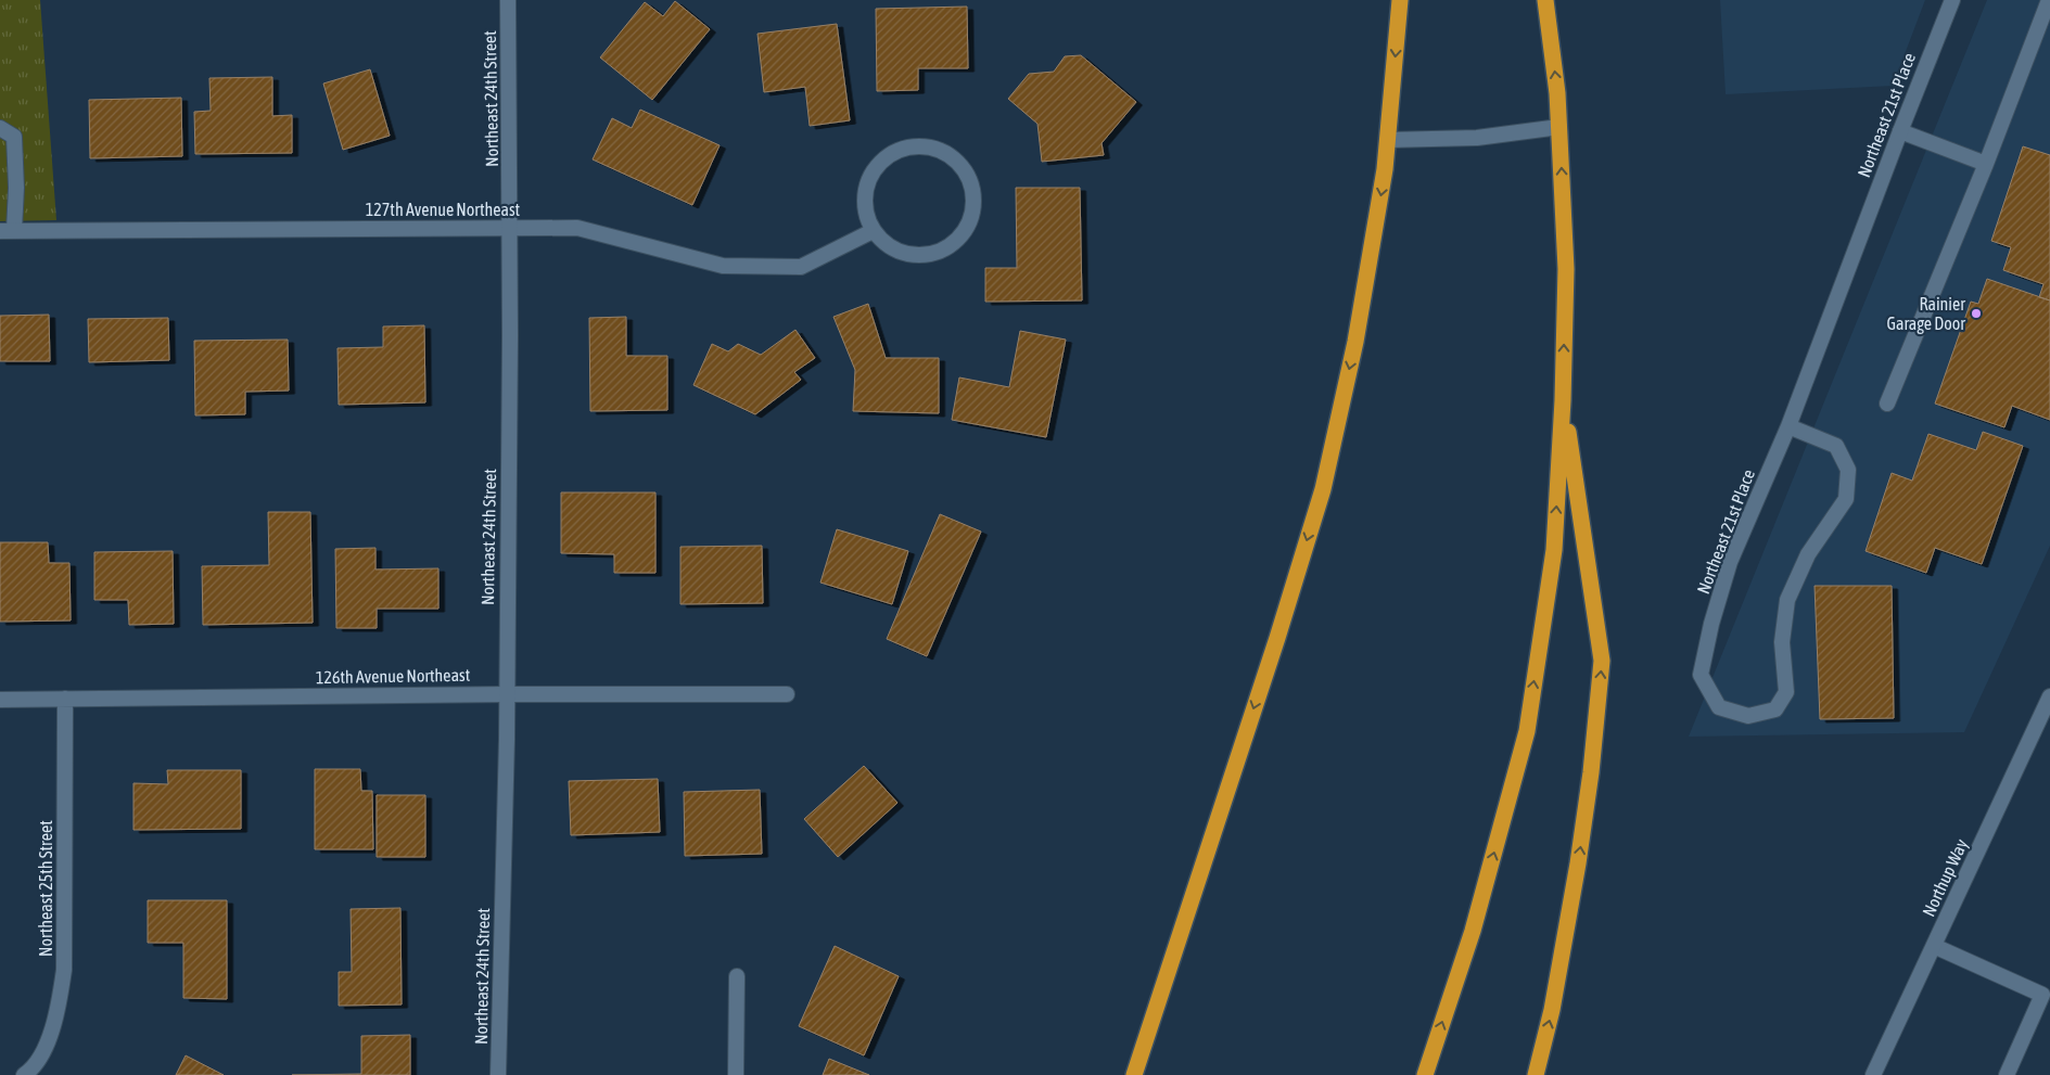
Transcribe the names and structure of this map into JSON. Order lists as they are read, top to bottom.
{
  "streets": {
    "street": [
      "Northeast 24th Street",
      "Northeast 21st Place",
      "127th Avenue Northeast",
      "126th Avenue Northeast",
      "Northup Way",
      "Northeast 25th Street"
    ]
  },
  "crossings": [
    ["Northeast 24th Street", "127th Avenue Northeast"],
    ["Northeast 24th Street", "126th Avenue Northeast"],
    ["126th Avenue Northeast", "Northeast 25th Street"]
  ],
  "places": ["Rainier Garage Door"]
}
